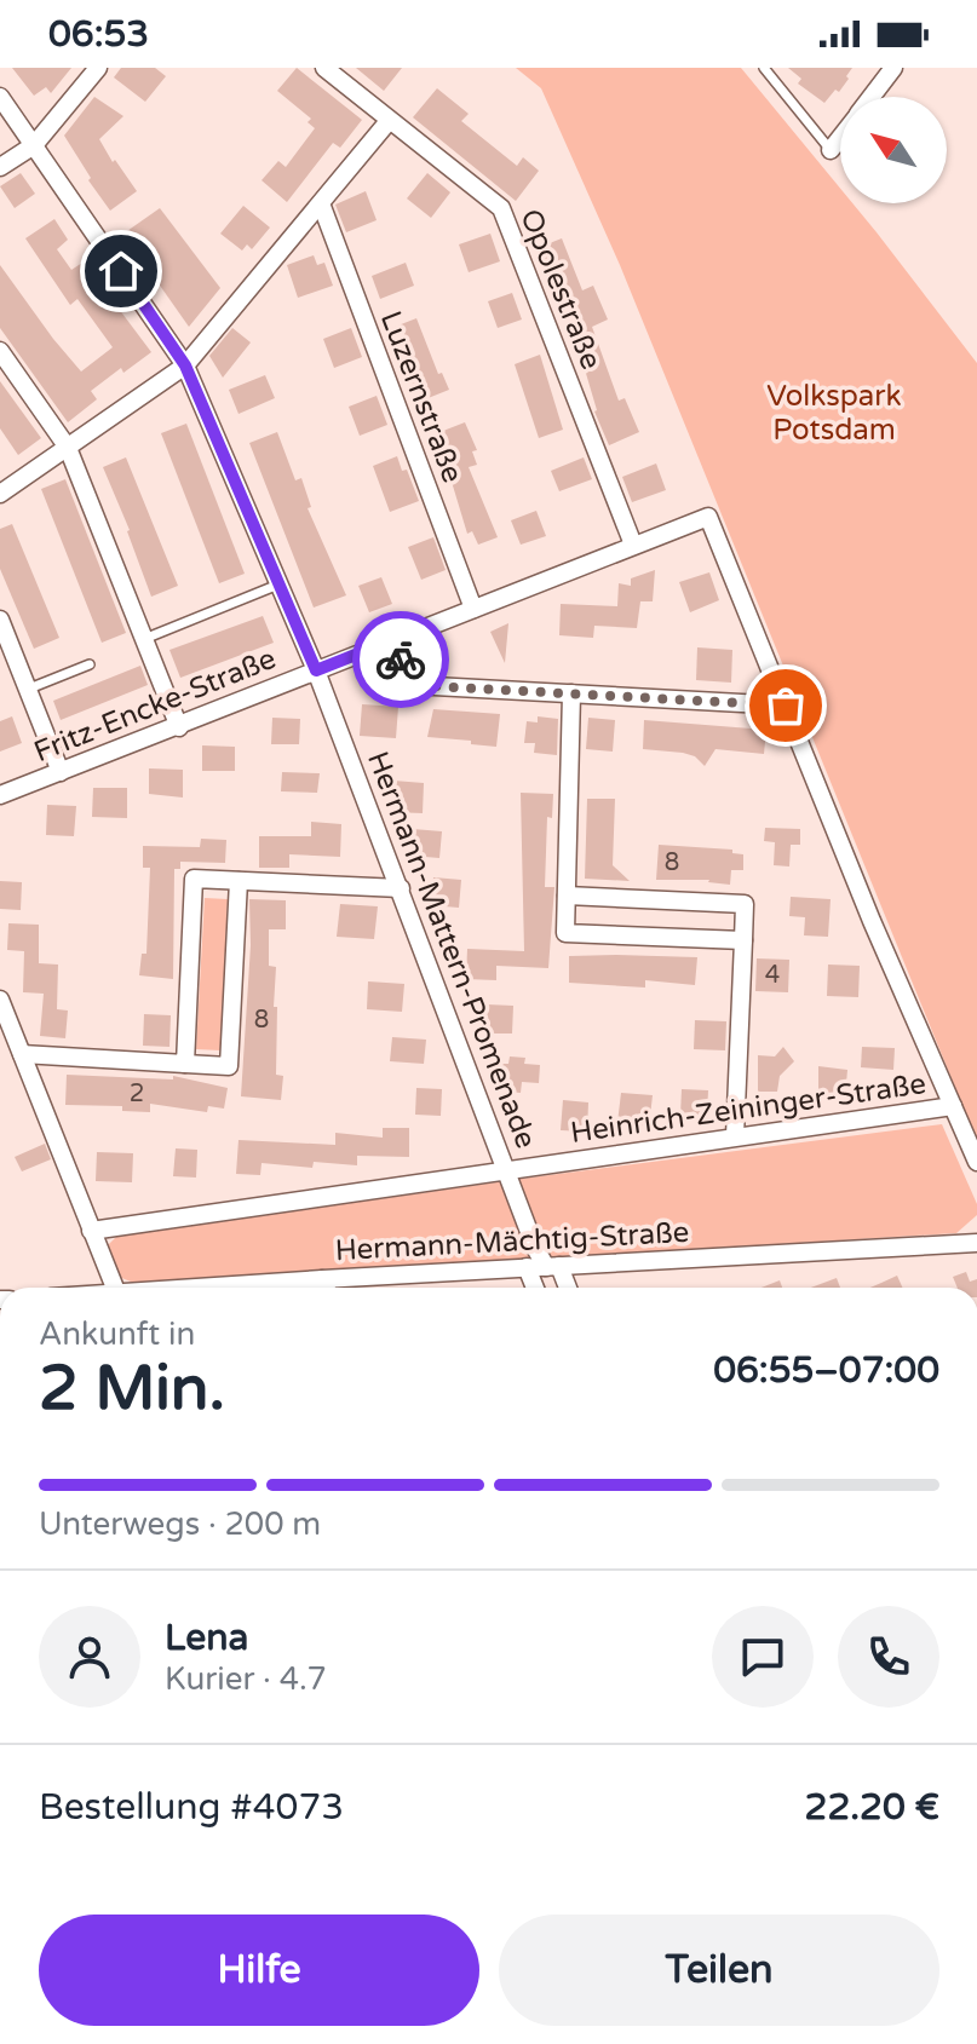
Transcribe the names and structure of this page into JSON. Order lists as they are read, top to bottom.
{
  "streets": {
    "street": [
      "Opolestraße",
      "Luzernstraße",
      "Fritz-Encke-Straße",
      "Hermann-Mattern-Promenade",
      "Heinrich-Zeininger-Straße",
      "Hermann-Mächtig-Straße"
    ]
  },
  "crossings": [
    ["Opolestraße", "Fritz-Encke-Straße"],
    ["Luzernstraße", "Fritz-Encke-Straße"],
    ["Fritz-Encke-Straße", "Hermann-Mattern-Promenade"],
    ["Hermann-Mattern-Promenade", "Heinrich-Zeininger-Straße"],
    ["Hermann-Mattern-Promenade", "Hermann-Mächtig-Straße"]
  ],
  "parks": ["Volkspark Potsdam"],
  "house_numbers": [
    "8",
    "4",
    "8",
    "2"
  ],
  "north": "top left",
  "page": {
    "status": "06:53",
    "heading": ["2 Min.", "Ankunft in", "06:55–07:00"],
    "panel": [
      "Lena",
      "Kurier · 4.7",
      "Bestellung #4073",
      "22.20 €"
    ],
    "bar": "Unterwegs · 200 m",
    "buttons": ["Hilfe", "Teilen"]
  }
}
